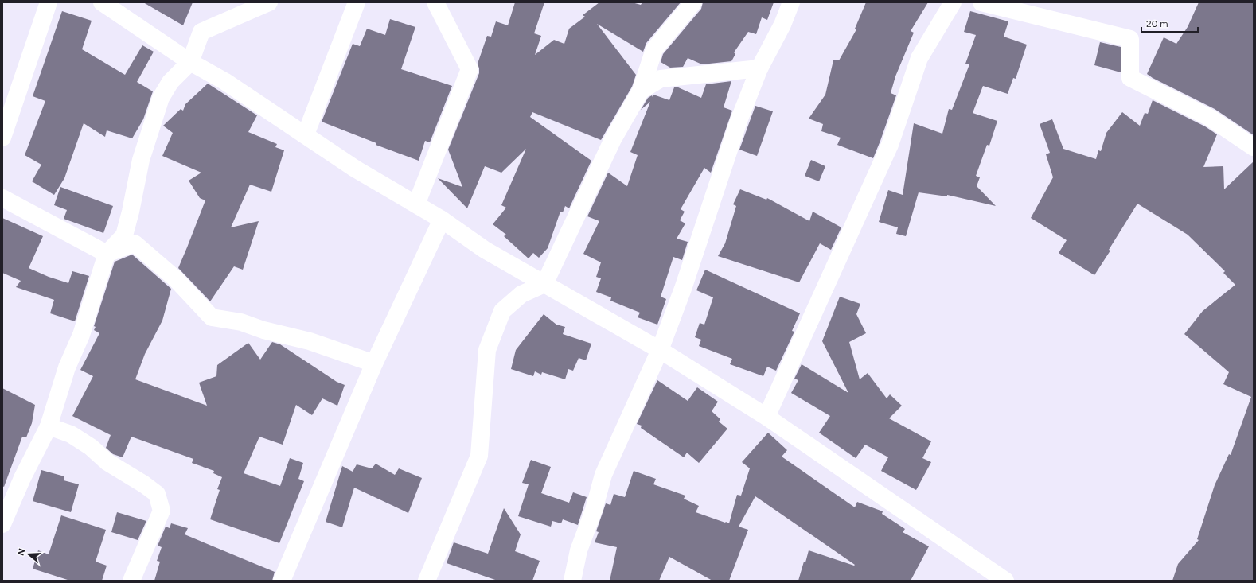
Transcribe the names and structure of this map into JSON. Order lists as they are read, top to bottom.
{
  "scale_bar": "20 m",
  "north": "left"
}
